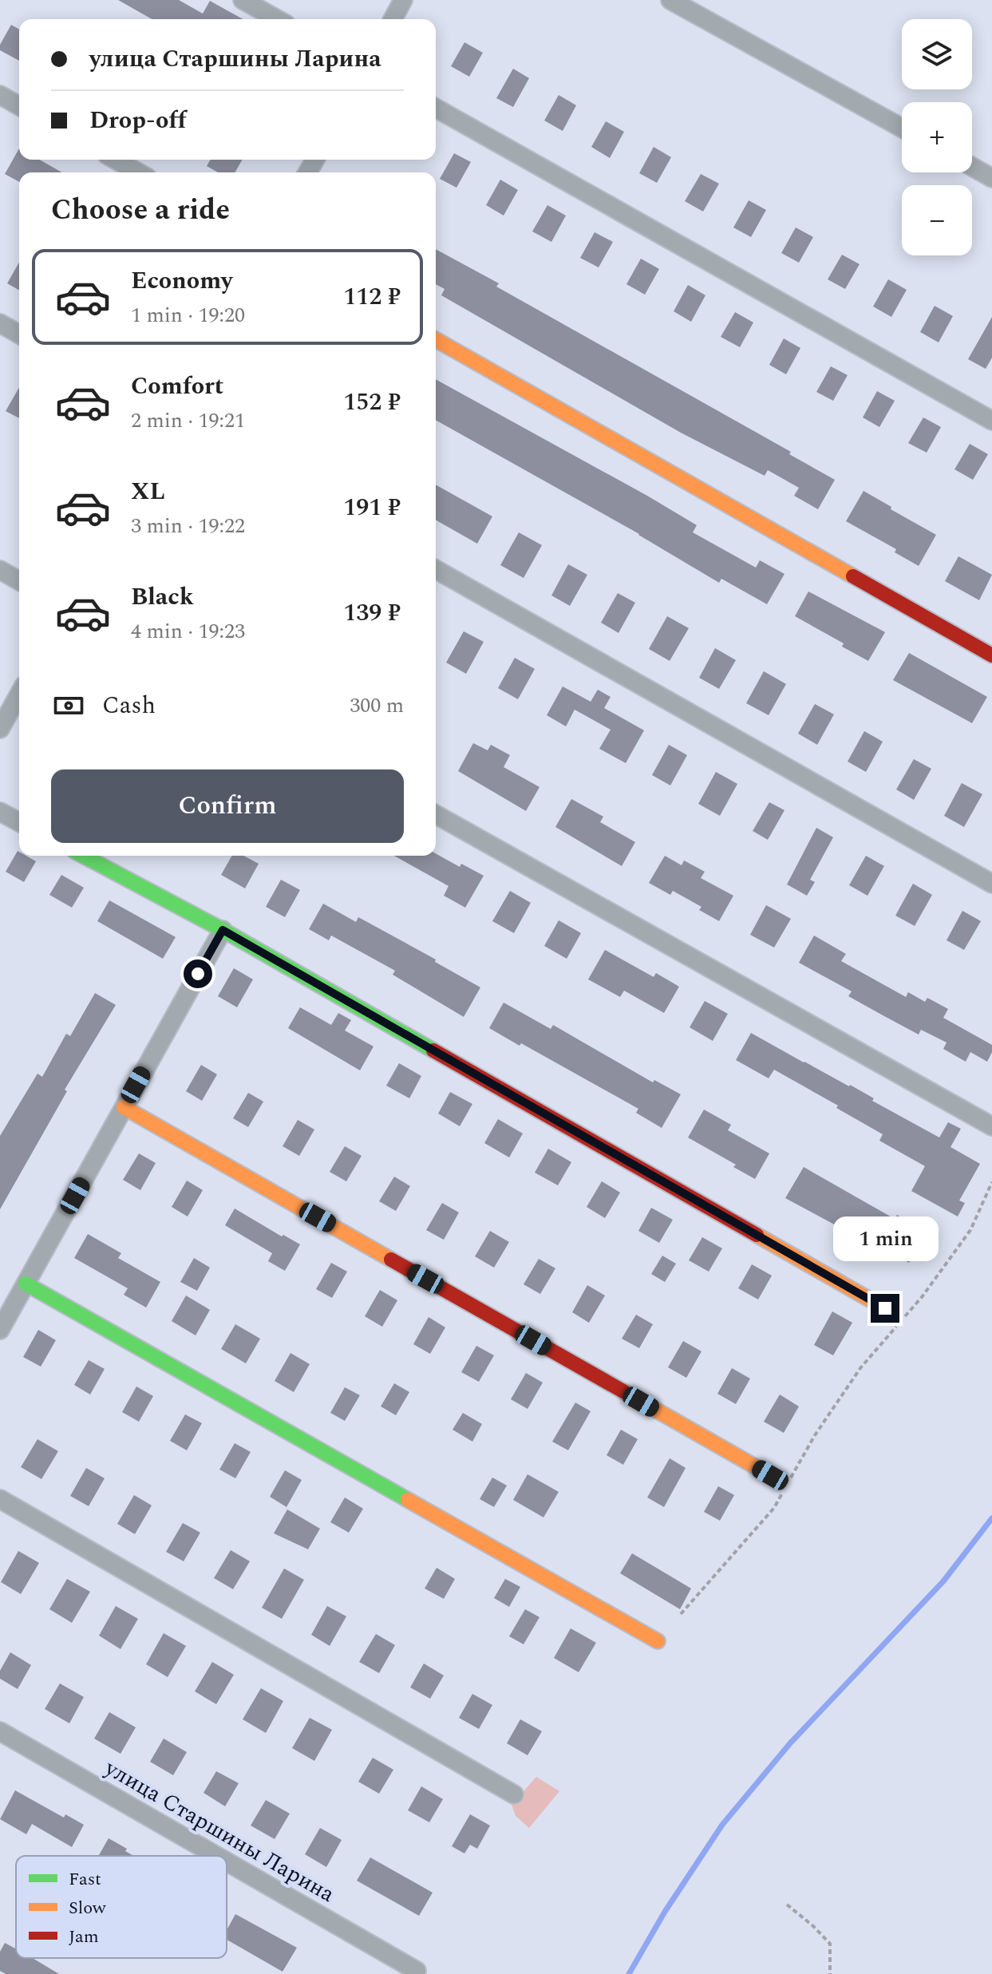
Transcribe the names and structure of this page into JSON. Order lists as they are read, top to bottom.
{
  "streets": {
    "street": ["улица Старшины Ларина"]
  },
  "legend": ["Fast", "Slow", "Jam"],
  "page": {
    "map_buttons": ["+", "−"],
    "banner": ["улица Старшины Ларина", "Drop-off"],
    "heading": "Choose a ride",
    "list": [
      {
        "name": "Economy",
        "note": "1 min · 19:20",
        "value": "112 ₽"
      },
      {
        "name": "Comfort",
        "note": "2 min · 19:21",
        "value": "152 ₽"
      },
      {
        "name": "XL",
        "note": "3 min · 19:22",
        "value": "191 ₽"
      },
      {
        "name": "Black",
        "note": "4 min · 19:23",
        "value": "139 ₽"
      }
    ],
    "pay": ["Cash", "300 m"],
    "buttons": "Confirm",
    "bubble": "1 min"
  }
}
